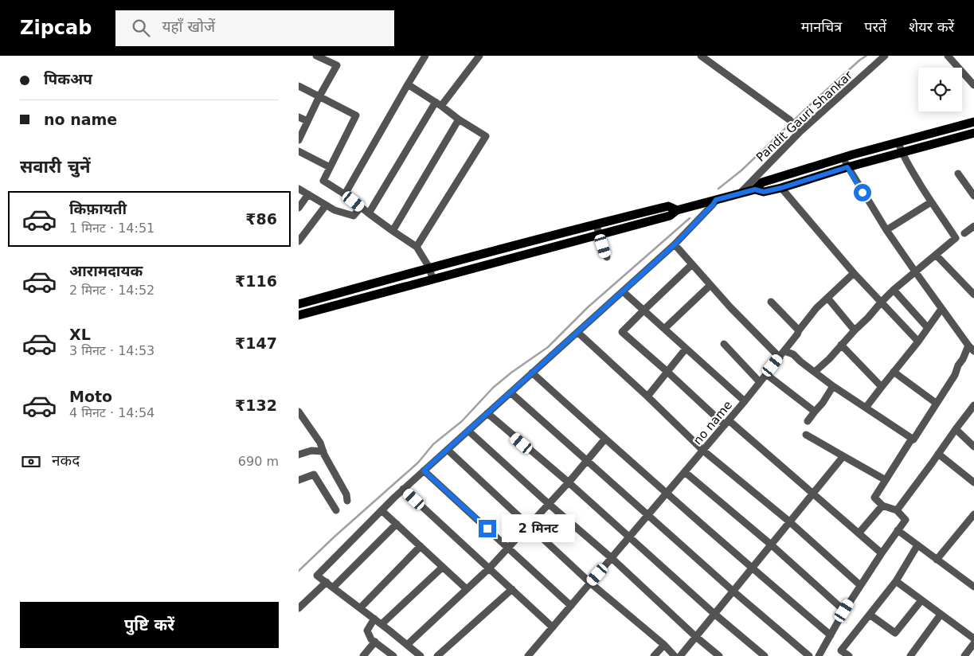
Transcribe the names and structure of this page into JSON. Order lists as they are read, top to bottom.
{
  "streets": {
    "street": ["Pandit Gauri Shankar", "no name"]
  },
  "page": {
    "header": "Zipcab",
    "search": "यहाँ खोजें",
    "nav": ["मानचित्र", "परतें", "शेयर करें"],
    "banner": ["पिकअप", "no name"],
    "heading": "सवारी चुनें",
    "list": [
      {
        "name": "किफ़ायती",
        "note": "1 मिनट · 14:51",
        "value": "₹86"
      },
      {
        "name": "आरामदायक",
        "note": "2 मिनट · 14:52",
        "value": "₹116"
      },
      {
        "name": "XL",
        "note": "3 मिनट · 14:53",
        "value": "₹147"
      },
      {
        "name": "Moto",
        "note": "4 मिनट · 14:54",
        "value": "₹132"
      }
    ],
    "pay": ["नकद", "690 m"],
    "bubble": "2 मिनट",
    "buttons": "पुष्टि करें"
  }
}
